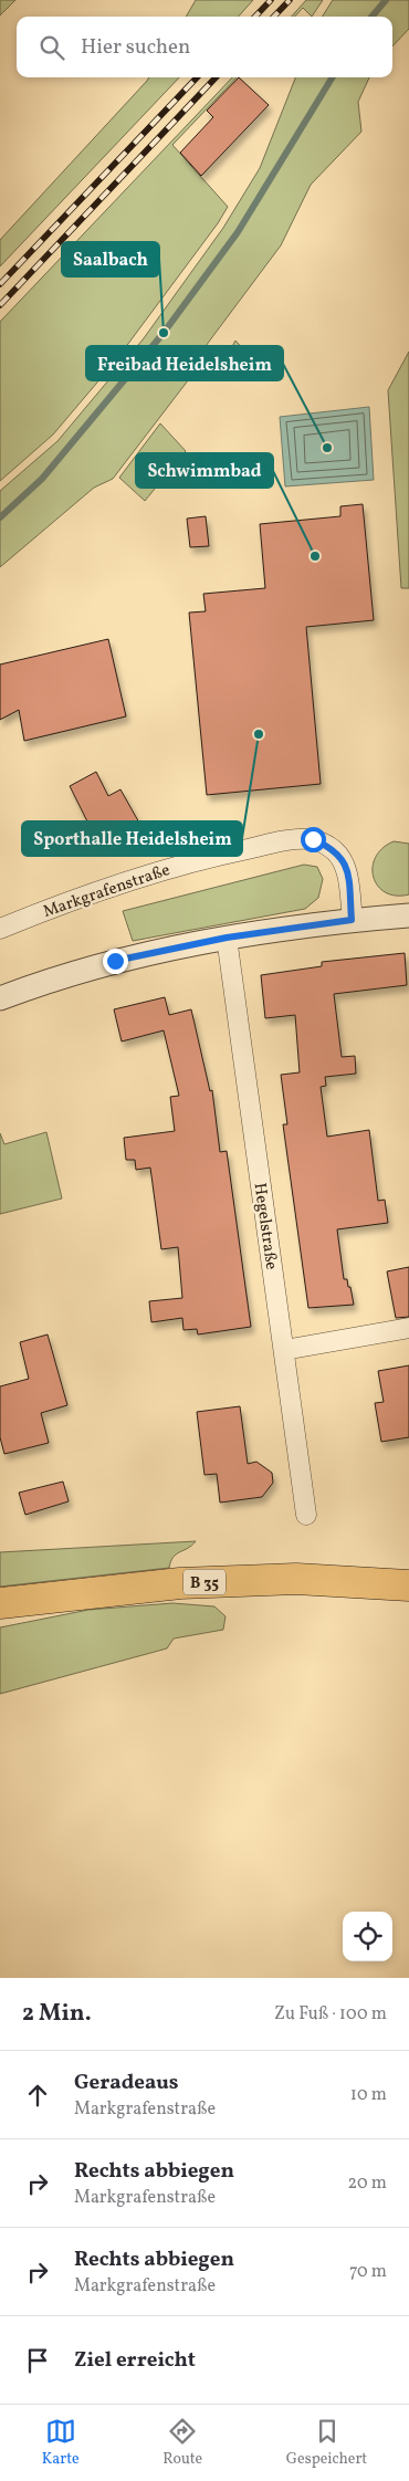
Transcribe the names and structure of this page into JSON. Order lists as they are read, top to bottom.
{
  "streets": {
    "main road": ["B 35"],
    "street": ["Markgrafenstraße", "Hegelstraße"]
  },
  "places": [
    "Saalbach",
    "Freibad Heidelsheim",
    "Schwimmbad",
    "Sporthalle Heidelsheim"
  ],
  "page": {
    "search": "Hier suchen",
    "heading": ["2 Min.", "Zu Fuß · 100 m"],
    "list": [
      ["Geradeaus", "Markgrafenstraße", "10 m"],
      ["Rechts abbiegen", "Markgrafenstraße", "20 m"],
      ["Rechts abbiegen", "Markgrafenstraße", "70 m"],
      "Ziel erreicht"
    ],
    "nav": ["Karte", "Route", "Gespeichert"]
  }
}
